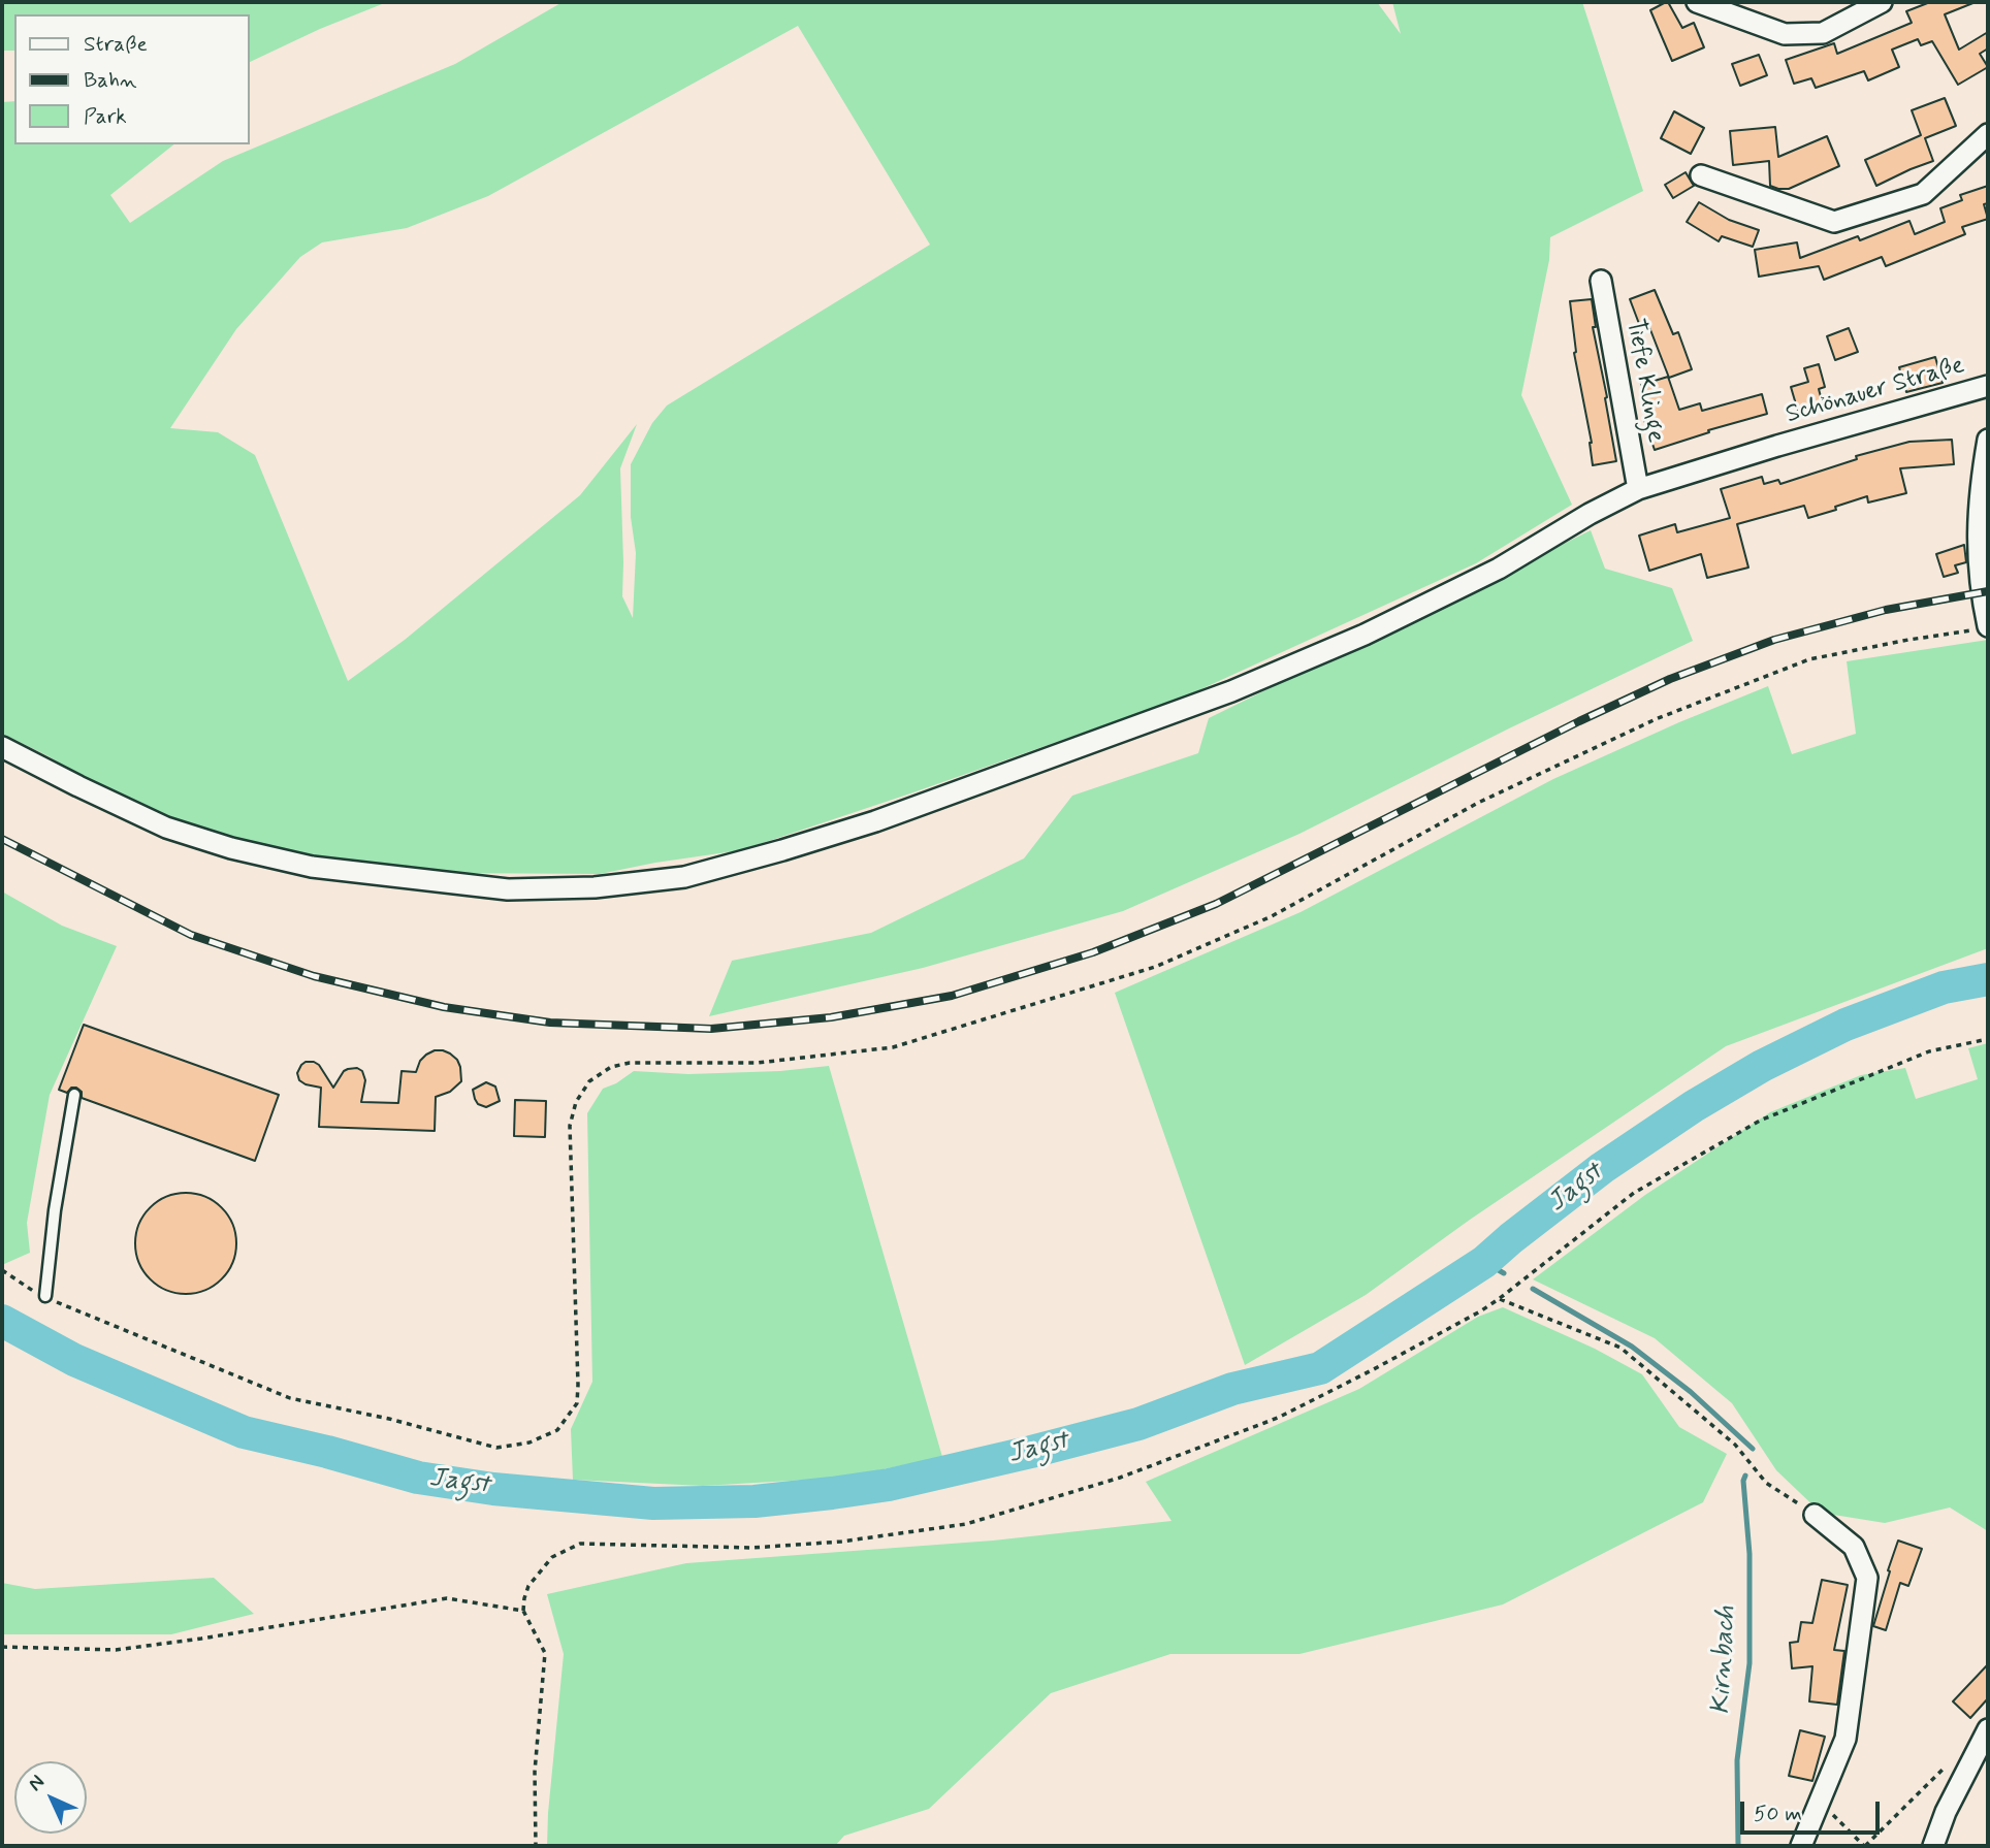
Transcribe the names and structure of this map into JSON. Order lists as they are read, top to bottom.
{
  "streets": {
    "street": ["Tiefe Klinge", "Schönauer Straße"]
  },
  "crossings": [
    ["Tiefe Klinge", "Schönauer Straße"]
  ],
  "water": ["Jagst", "Kirnbach"],
  "legend": ["Straße", "Bahn", "Park"],
  "scale_bar": "50 m",
  "north": "top left"
}
